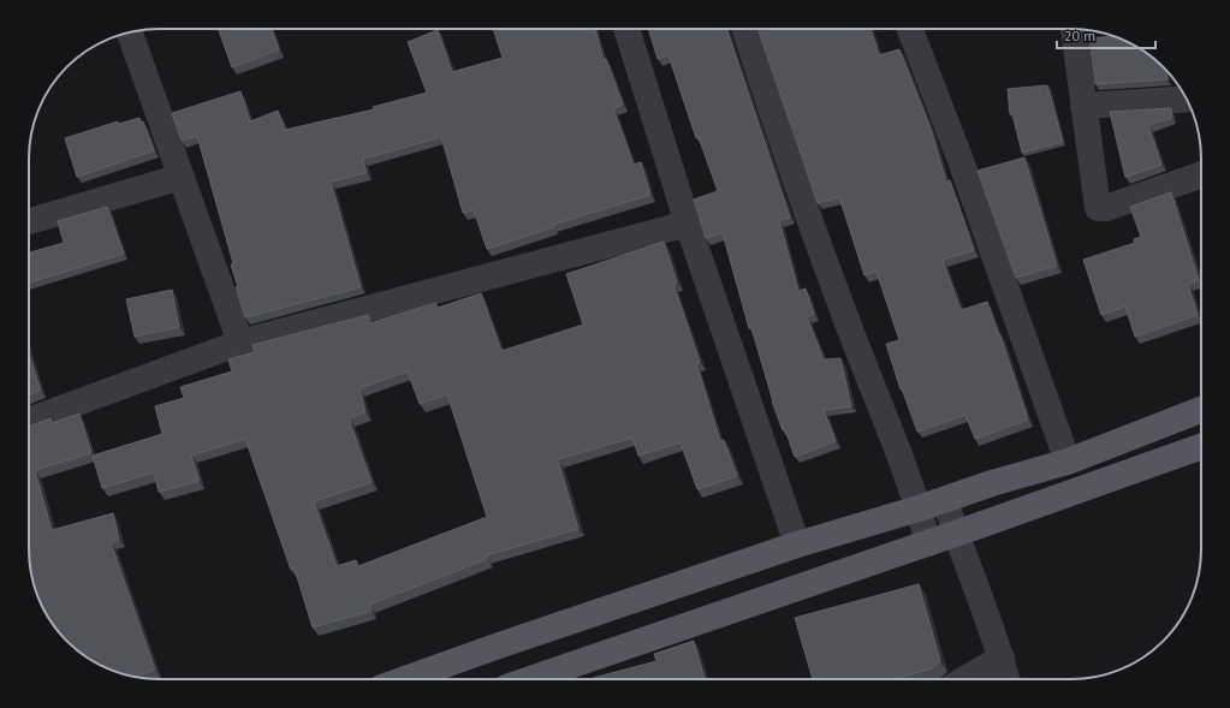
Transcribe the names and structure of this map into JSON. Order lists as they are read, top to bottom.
{
  "scale_bar": "20 m"
}
